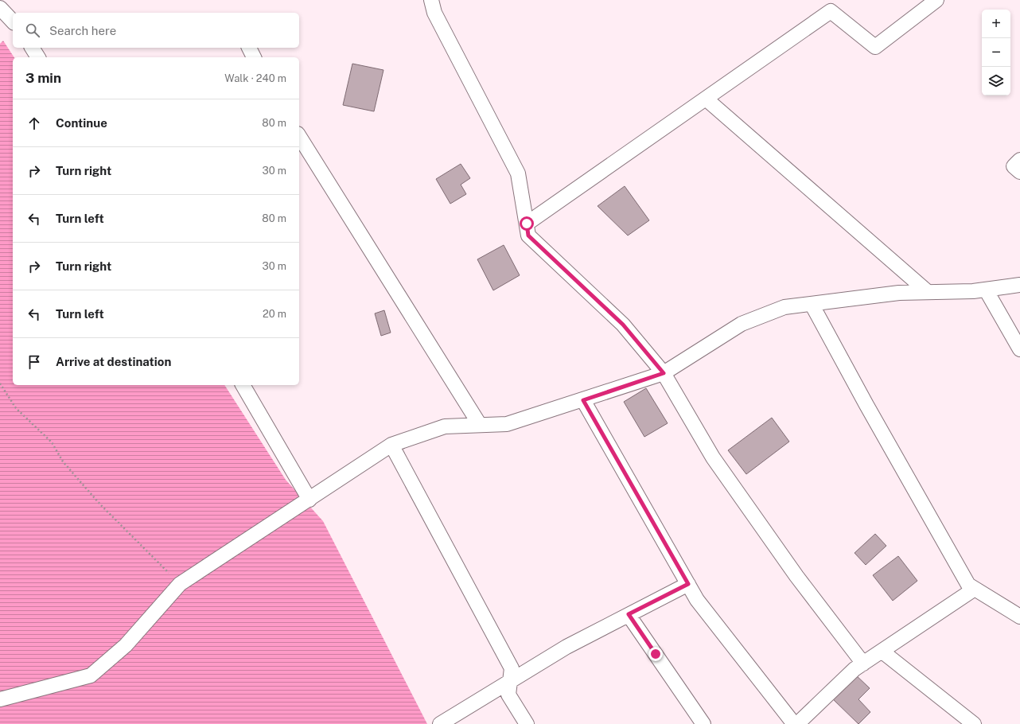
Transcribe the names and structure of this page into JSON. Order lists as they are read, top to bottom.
{
  "page": {
    "map_buttons": ["+", "−"],
    "search": "Search here",
    "heading": ["3 min", "Walk · 240 m"],
    "list": [
      ["Continue", "80 m"],
      ["Turn right", "30 m"],
      ["Turn left", "80 m"],
      ["Turn right", "30 m"],
      ["Turn left", "20 m"],
      "Arrive at destination"
    ]
  }
}
